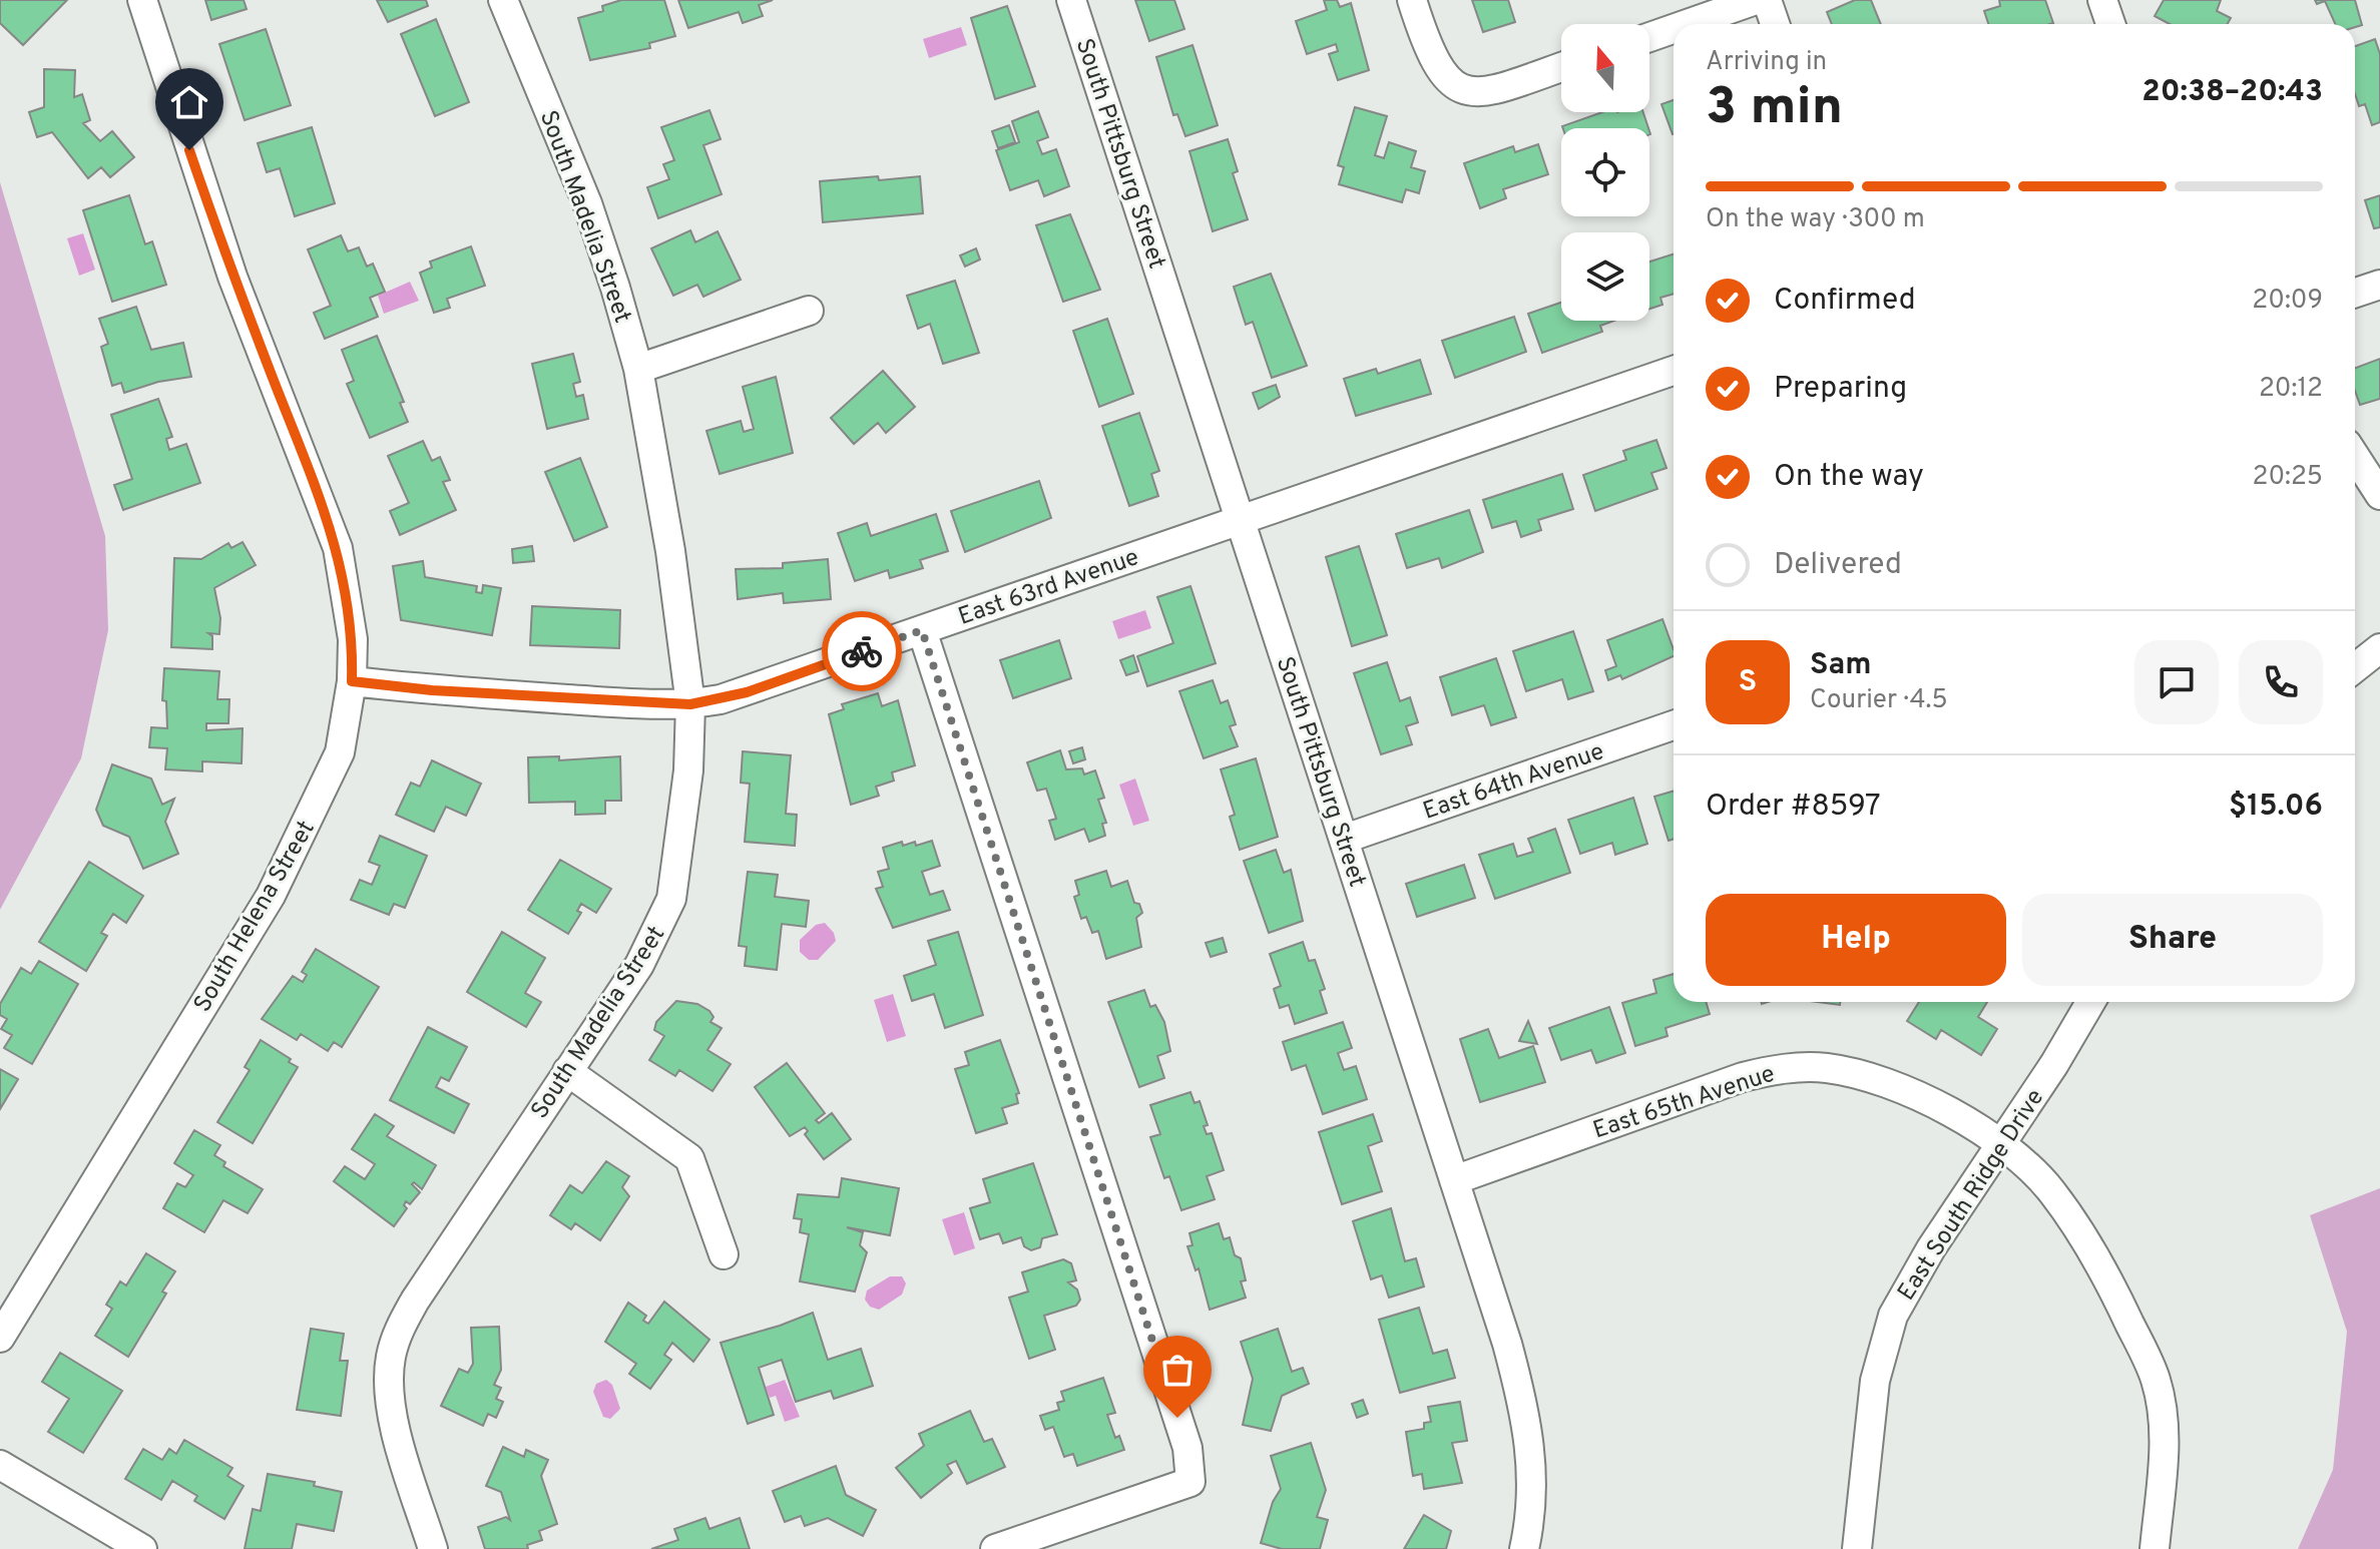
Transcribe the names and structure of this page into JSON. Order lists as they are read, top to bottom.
{
  "streets": {
    "street": [
      "South Pittsburg Street",
      "South Madelia Street",
      "East 63rd Avenue",
      "East 64th Avenue",
      "South Helena Street",
      "East 65th Avenue",
      "East South Ridge Drive"
    ]
  },
  "crossings": [
    ["South Pittsburg Street", "East 63rd Avenue"],
    ["South Pittsburg Street", "East 64th Avenue"],
    ["South Pittsburg Street", "East 65th Avenue"],
    ["South Madelia Street", "East 63rd Avenue"],
    ["East 63rd Avenue", "South Helena Street"],
    ["East 65th Avenue", "East South Ridge Drive"]
  ],
  "north": "top",
  "page": {
    "heading": ["3 min", "Arriving in", "20:38–20:43"],
    "panel": [
      "Sam",
      "Courier · 4.5",
      "Order #8597",
      "$15.06"
    ],
    "bar": "On the way · 300 m",
    "list": [
      ["Confirmed", "20:09"],
      ["Preparing", "20:12"],
      ["On the way", "20:25"],
      "Delivered"
    ],
    "round": "S",
    "buttons": ["Help", "Share"]
  }
}
